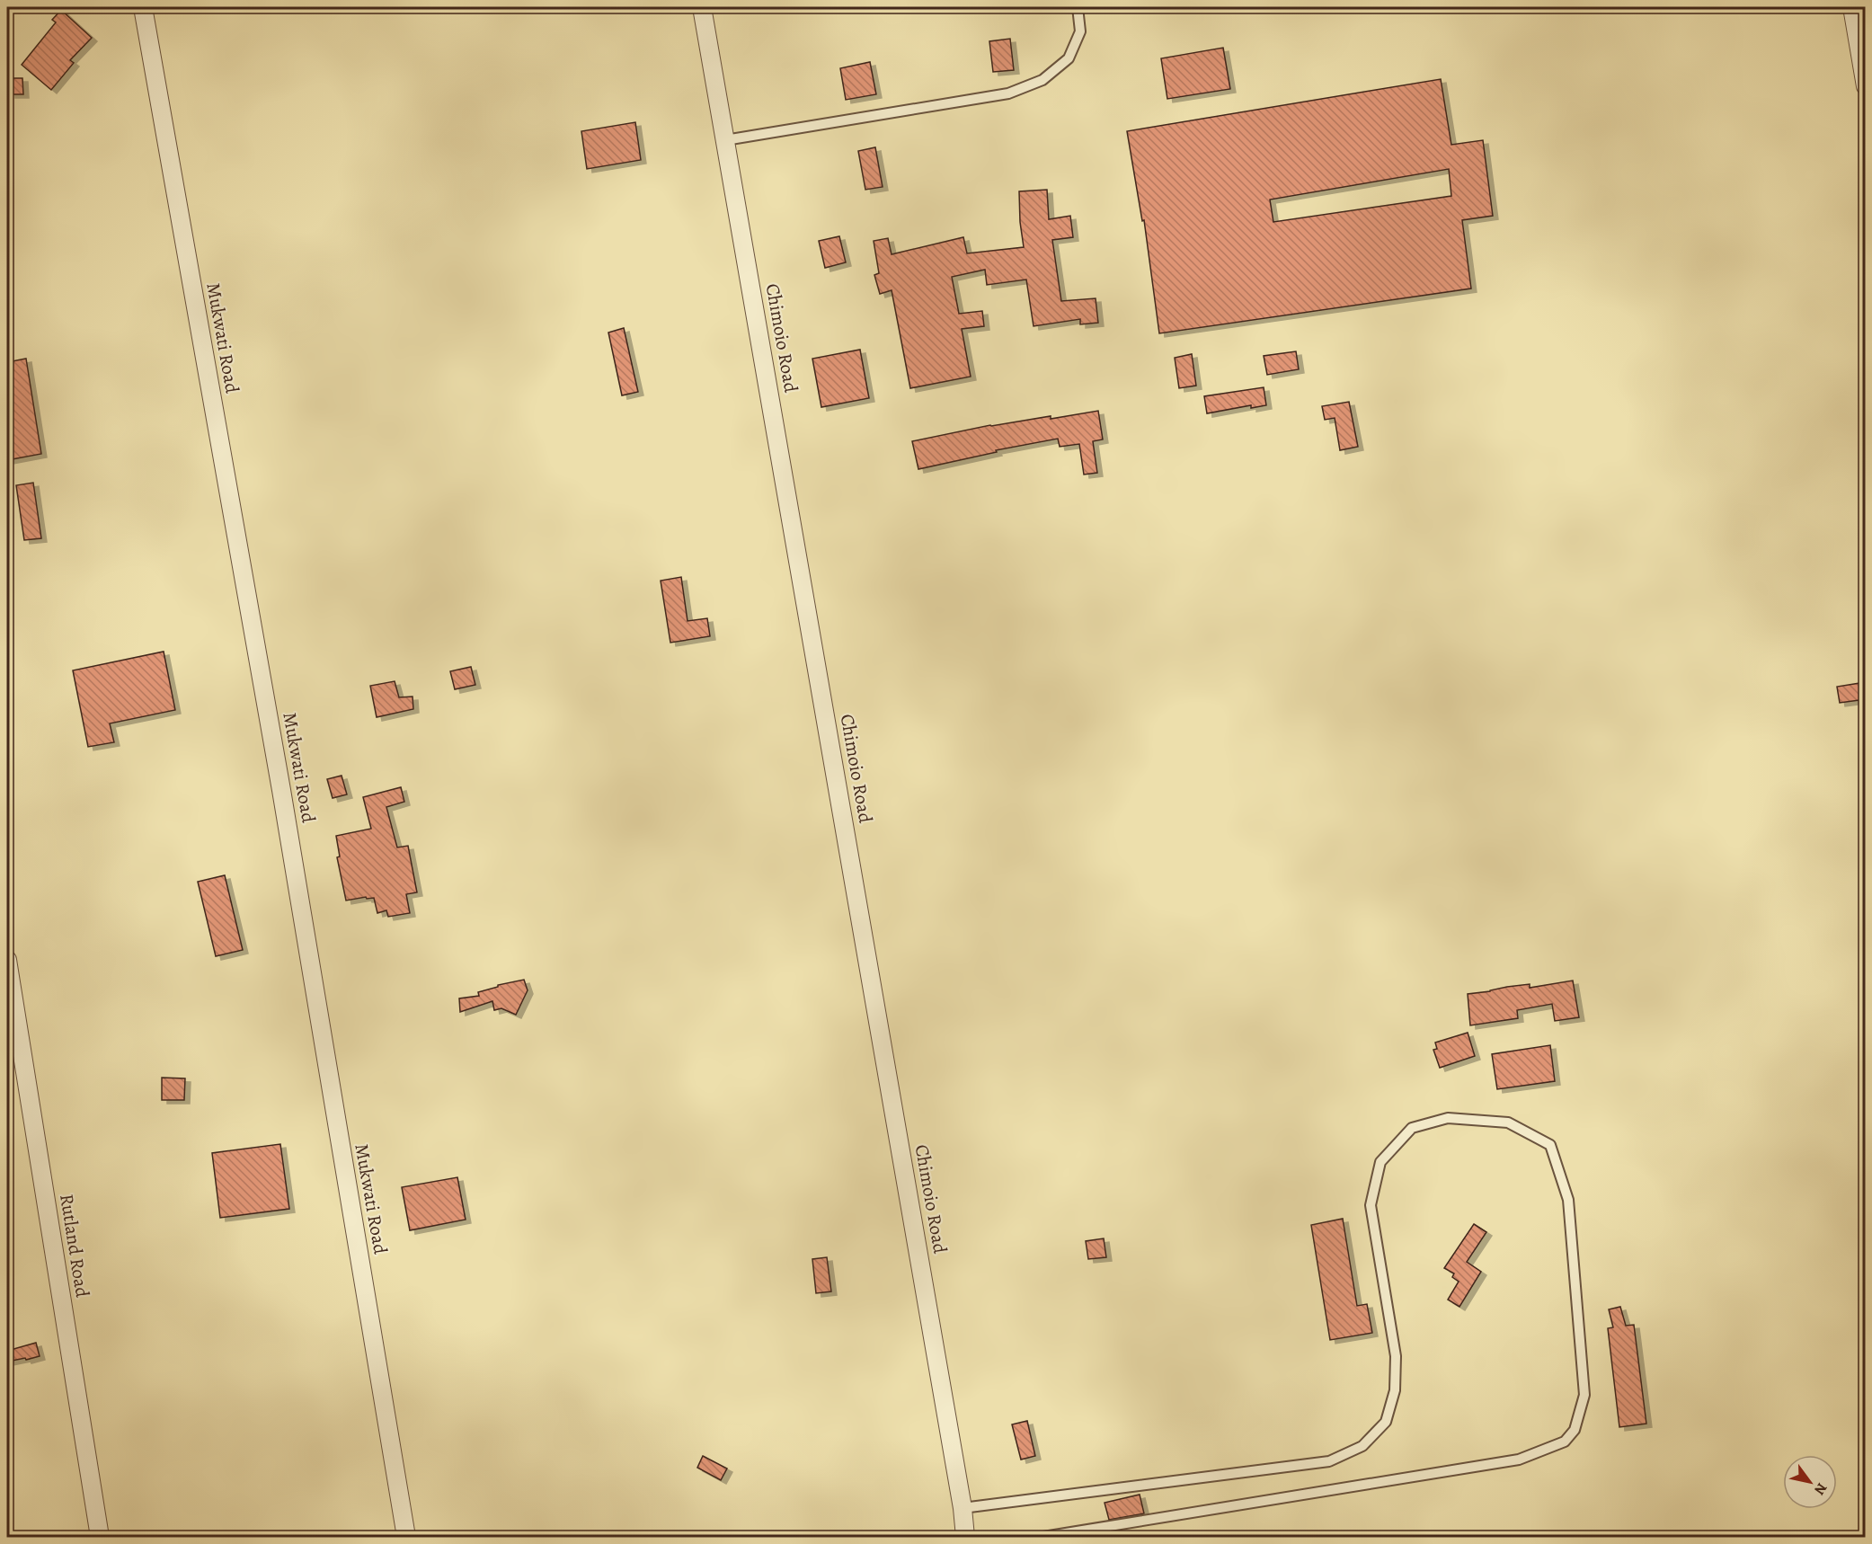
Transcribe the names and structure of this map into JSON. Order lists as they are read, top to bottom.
{
  "streets": {
    "street": ["Mukwati Road", "Chimoio Road", "Rutland Road"]
  },
  "north": "bottom right"
}
